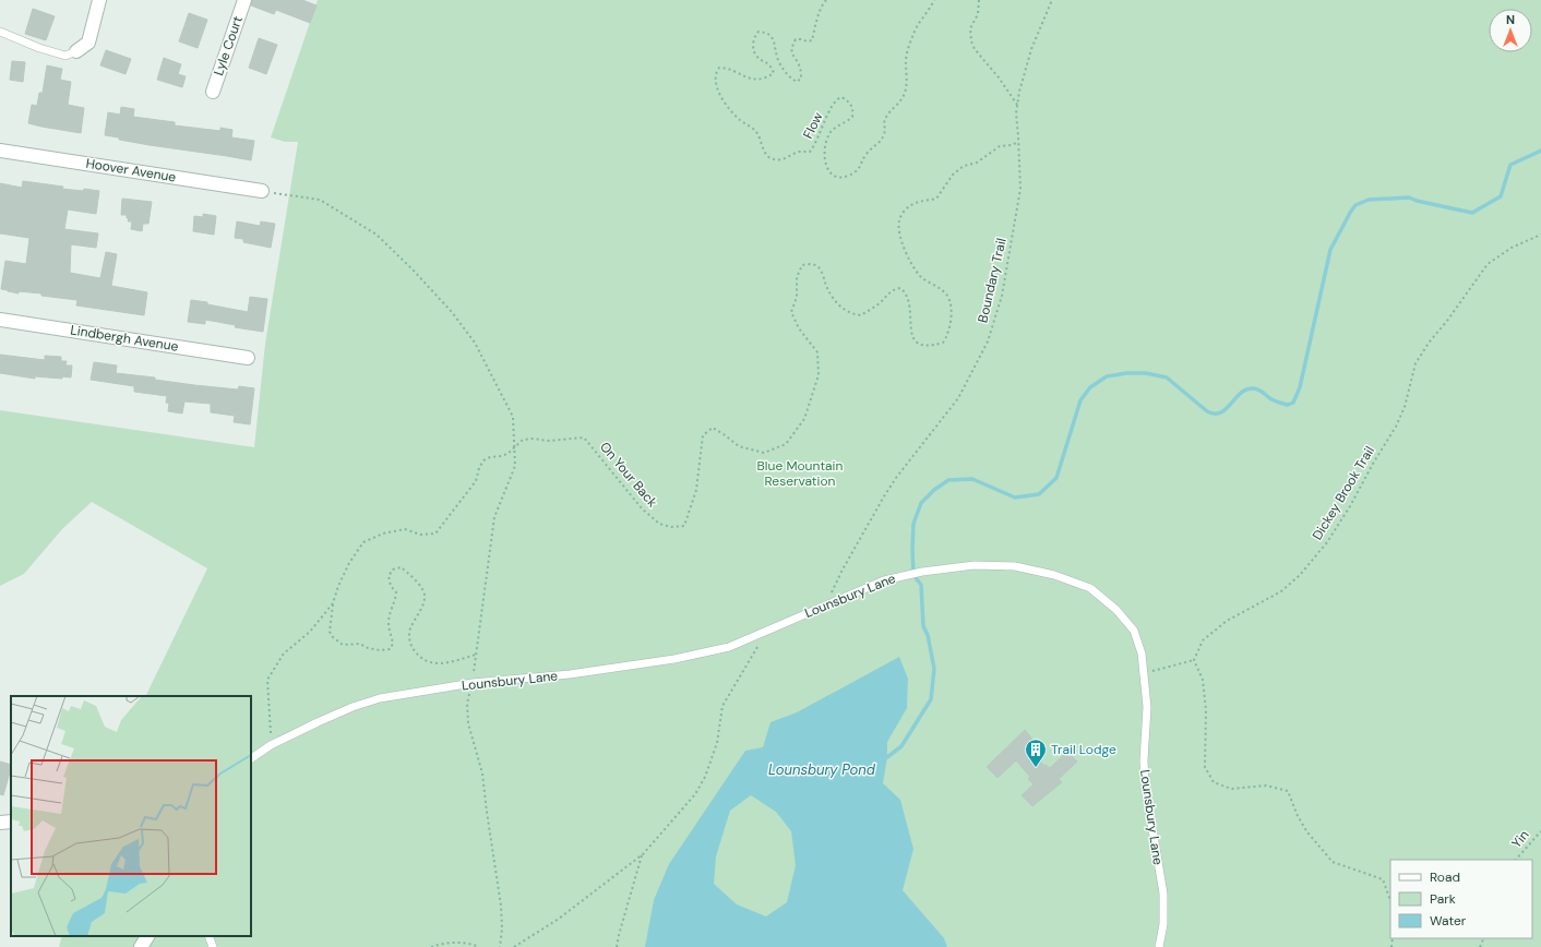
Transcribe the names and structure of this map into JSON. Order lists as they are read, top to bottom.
{
  "streets": {
    "street": ["Lyle Court", "Hoover Avenue", "Lindbergh Avenue"],
    "lane": ["Lounsbury Lane"],
    "path": [
      "Flow",
      "Boundary Trail",
      "On Your Back",
      "Dickey Brook Trail",
      "Yin"
    ]
  },
  "crossings": [
    ["Boundary Trail", "On Your Back"],
    ["Boundary Trail", "Lounsbury Lane"],
    ["On Your Back", "Lounsbury Lane"]
  ],
  "water": ["Lounsbury Pond"],
  "parks": ["Blue Mountain Reservation"],
  "places": {
    "building": ["Trail Lodge"]
  },
  "legend": ["Road", "Park", "Water"],
  "north": "top"
}
